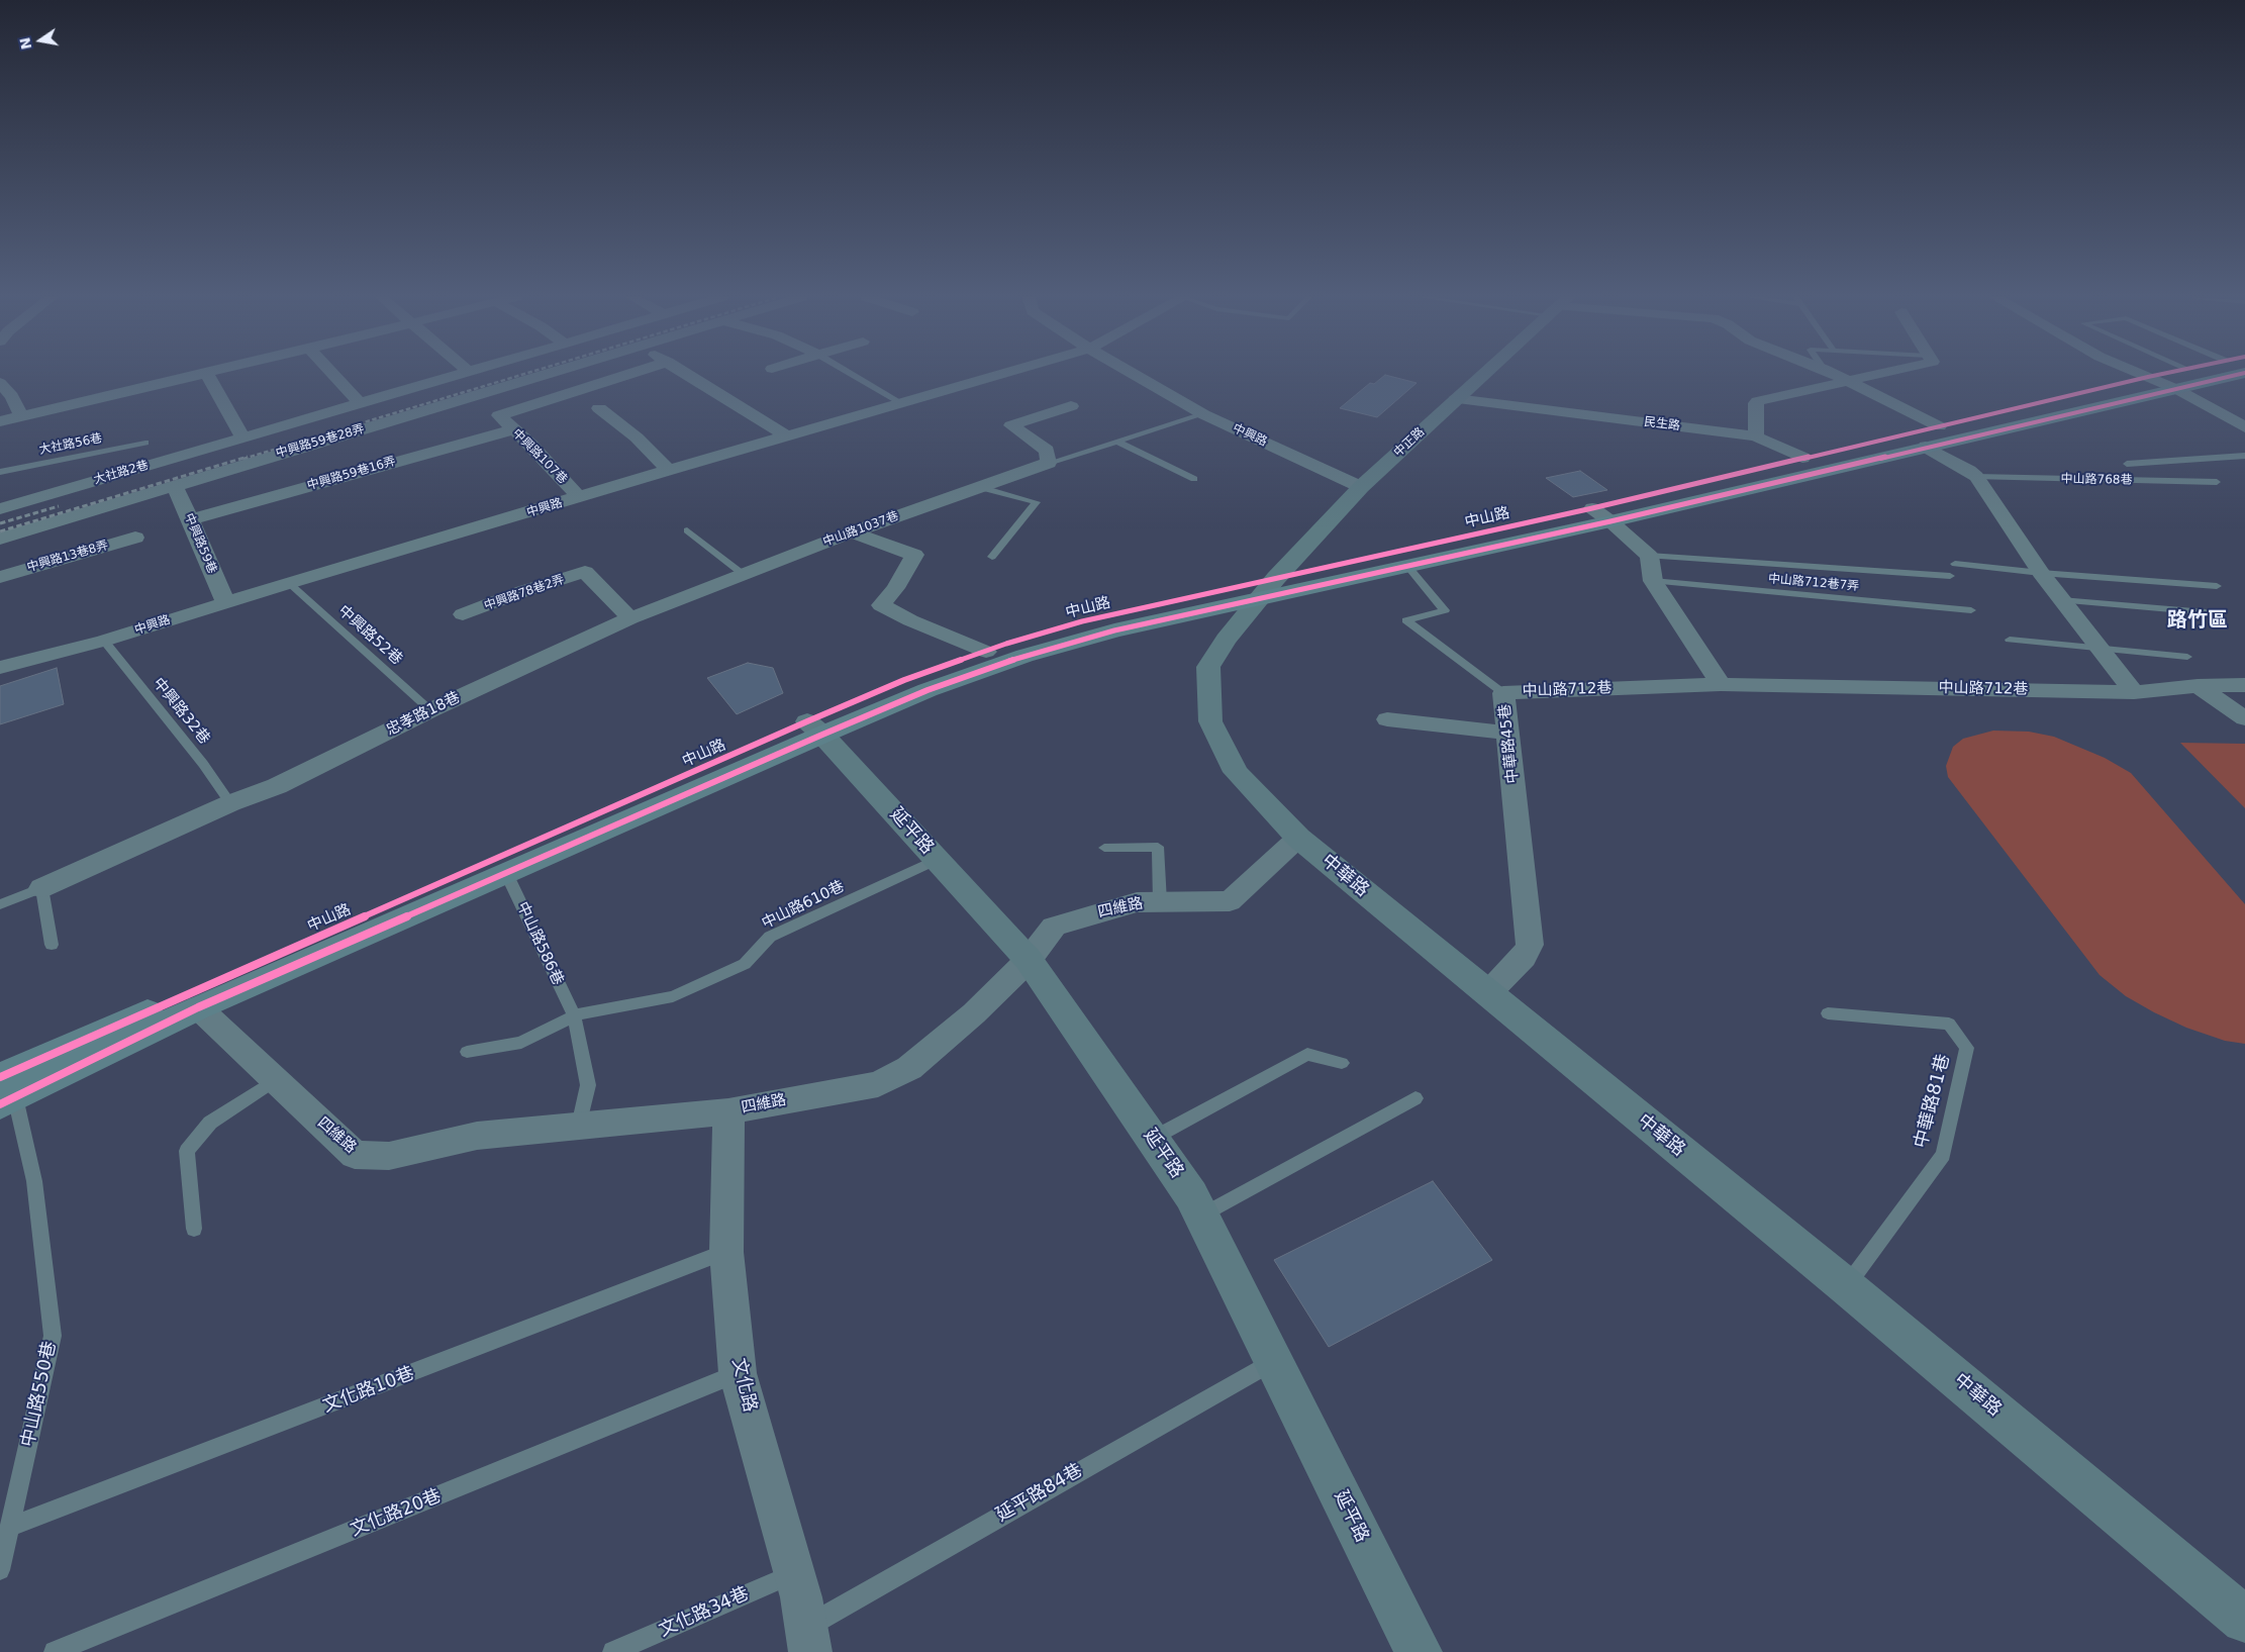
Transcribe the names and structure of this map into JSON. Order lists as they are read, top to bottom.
{
  "streets": {
    "main road": ["中山路"],
    "street": [
      "民生路",
      "中興路",
      "中興路59巷28弄",
      "中正路",
      "中興路107巷",
      "大社路2巷",
      "中興路59巷16弄",
      "中山路1037巷",
      "中興路59巷",
      "中興路13巷8弄",
      "中興路78巷2弄",
      "中山路712巷",
      "忠孝路18巷",
      "中華路45巷",
      "延平路",
      "中華路",
      "四維路",
      "文化路"
    ],
    "lane": [
      "大社路56巷",
      "中山路768巷",
      "中山路712巷7弄",
      "中興路52巷",
      "中興路32巷",
      "中山路610巷",
      "中山路586巷",
      "中華路81巷",
      "文化路10巷",
      "中山路550巷",
      "延平路84巷",
      "文化路20巷",
      "文化路34巷"
    ]
  },
  "crossings": [
    ["民生路", "中正路"],
    ["民生路", "中山路"],
    ["中興路", "中正路"],
    ["中興路", "中興路107巷"],
    ["中興路", "中山路1037巷"],
    ["中興路", "中興路59巷"],
    ["中興路", "中興路52巷"],
    ["中興路", "中興路32巷"],
    ["中興路59巷28弄", "中興路107巷"],
    ["中興路59巷28弄", "中興路59巷"],
    ["中正路", "中山路"],
    ["中正路", "中華路"],
    ["中興路107巷", "中興路59巷16弄"],
    ["中興路59巷16弄", "中興路59巷"],
    ["中山路", "中華路45巷"],
    ["中山路", "延平路"],
    ["中山路", "中華路"],
    ["中山路", "四維路"],
    ["中山路", "中山路586巷"],
    ["中山路", "中山路550巷"],
    ["中山路1037巷", "忠孝路18巷"],
    ["中興路78巷2弄", "忠孝路18巷"],
    ["中興路52巷", "忠孝路18巷"],
    ["中山路712巷", "中華路45巷"],
    ["中興路32巷", "忠孝路18巷"],
    ["中華路45巷", "中華路"],
    ["延平路", "中山路610巷"],
    ["延平路", "四維路"],
    ["延平路", "延平路84巷"],
    ["中華路", "四維路"],
    ["中華路", "中華路81巷"],
    ["中山路610巷", "中山路586巷"],
    ["四維路", "中山路586巷"],
    ["四維路", "文化路"],
    ["文化路", "文化路10巷"],
    ["文化路", "延平路84巷"],
    ["文化路", "文化路20巷"],
    ["文化路", "文化路34巷"],
    ["文化路10巷", "中山路550巷"]
  ],
  "districts": ["路竹區"],
  "north": "left"
}
